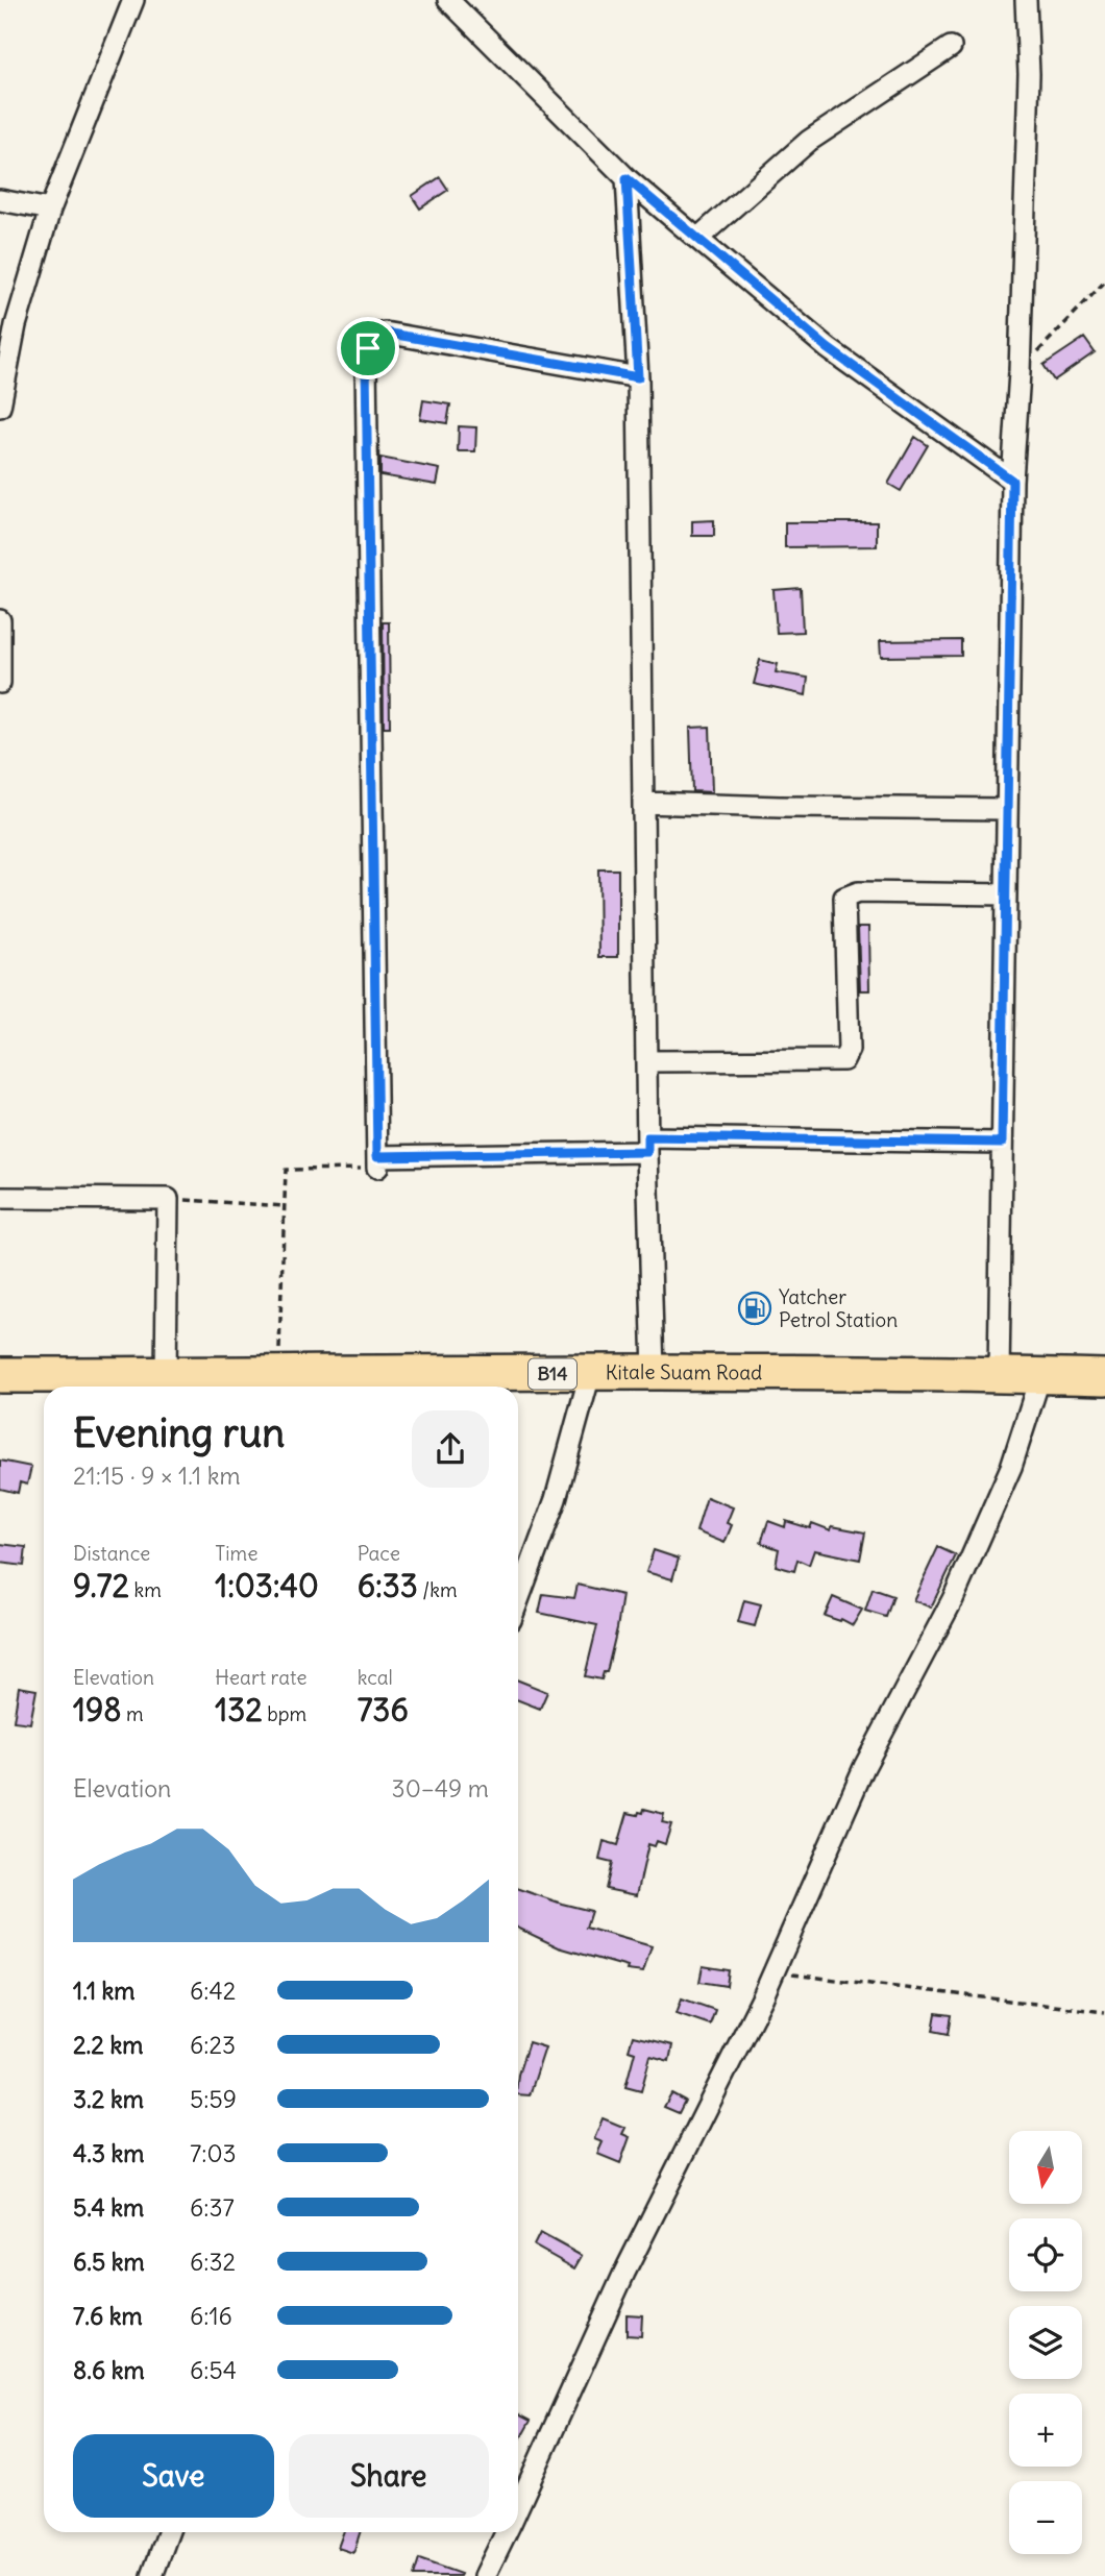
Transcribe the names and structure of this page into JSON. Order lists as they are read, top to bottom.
{
  "streets": {
    "highway": ["Kitale Suam Road", "B14"]
  },
  "places": {
    "fuel station": ["Yatcher Petrol Station"]
  },
  "north": "bottom",
  "page": {
    "heading": ["Evening run", "21:15 · 9 × 1.1 km"],
    "stats": [
      ["Distance", "9.72 km"],
      ["Time", "1:03:40"],
      ["Pace", "6:33 /km"],
      ["Elevation", "198 m"],
      ["Heart rate", "132 bpm"],
      ["kcal", "736"]
    ],
    "chart": ["Elevation", "30–49 m"],
    "list": [
      {
        "name": "1.1 km",
        "note": "6:42"
      },
      {
        "name": "2.2 km",
        "note": "6:23"
      },
      {
        "name": "3.2 km",
        "note": "5:59"
      },
      {
        "name": "4.3 km",
        "note": "7:03"
      },
      {
        "name": "5.4 km",
        "note": "6:37"
      },
      {
        "name": "6.5 km",
        "note": "6:32"
      },
      {
        "name": "7.6 km",
        "note": "6:16"
      },
      {
        "name": "8.6 km",
        "note": "6:54"
      }
    ],
    "map_buttons": ["+", "−"],
    "buttons": ["Save", "Share"]
  }
}
